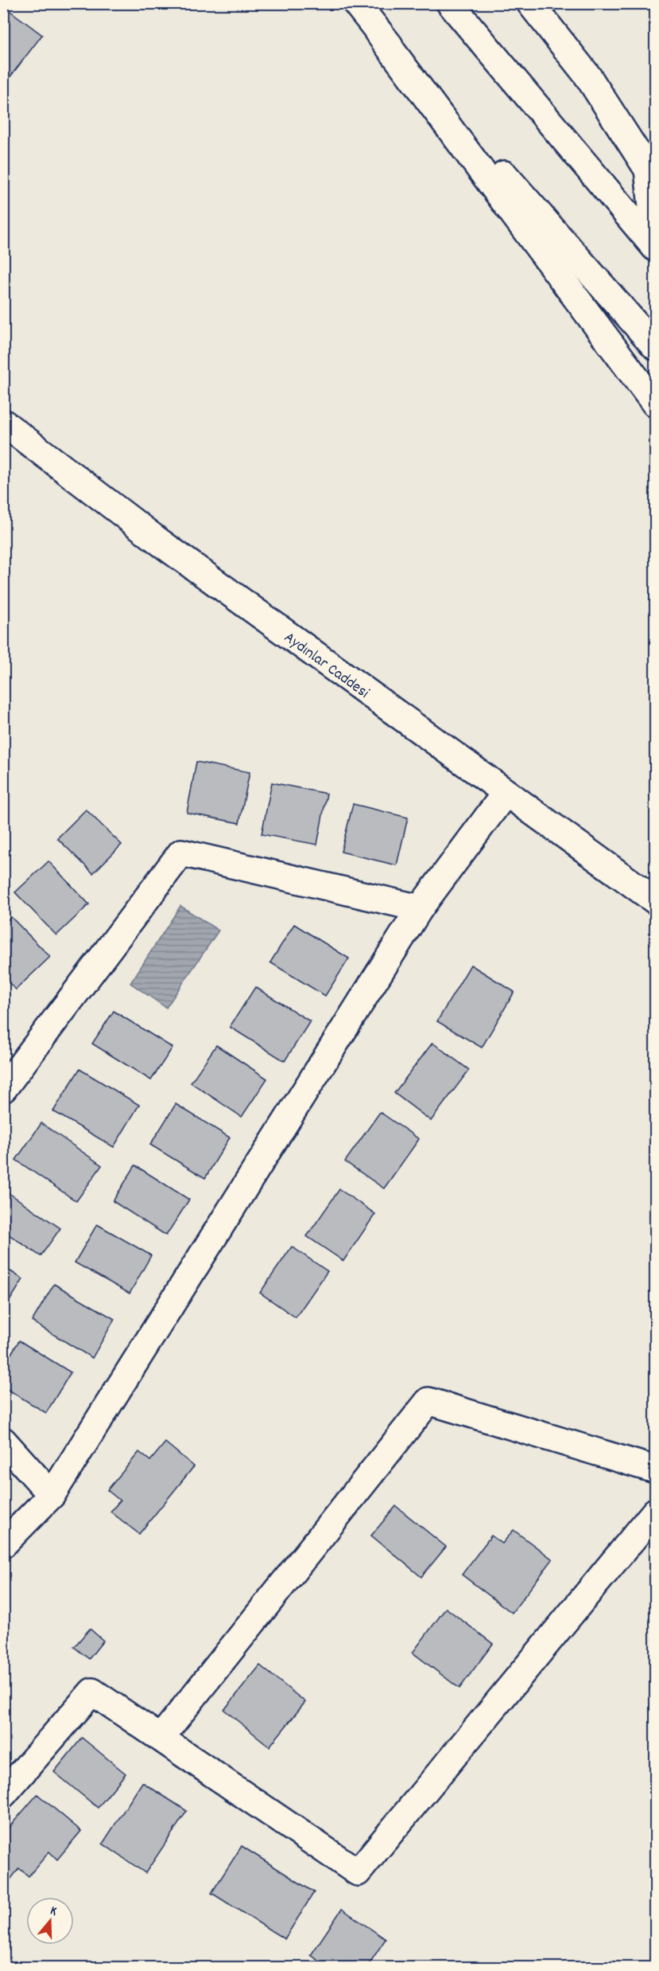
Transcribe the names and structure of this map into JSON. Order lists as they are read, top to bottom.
{
  "streets": {
    "main road": ["Aydınlar Caddesi"]
  },
  "north": "top"
}
